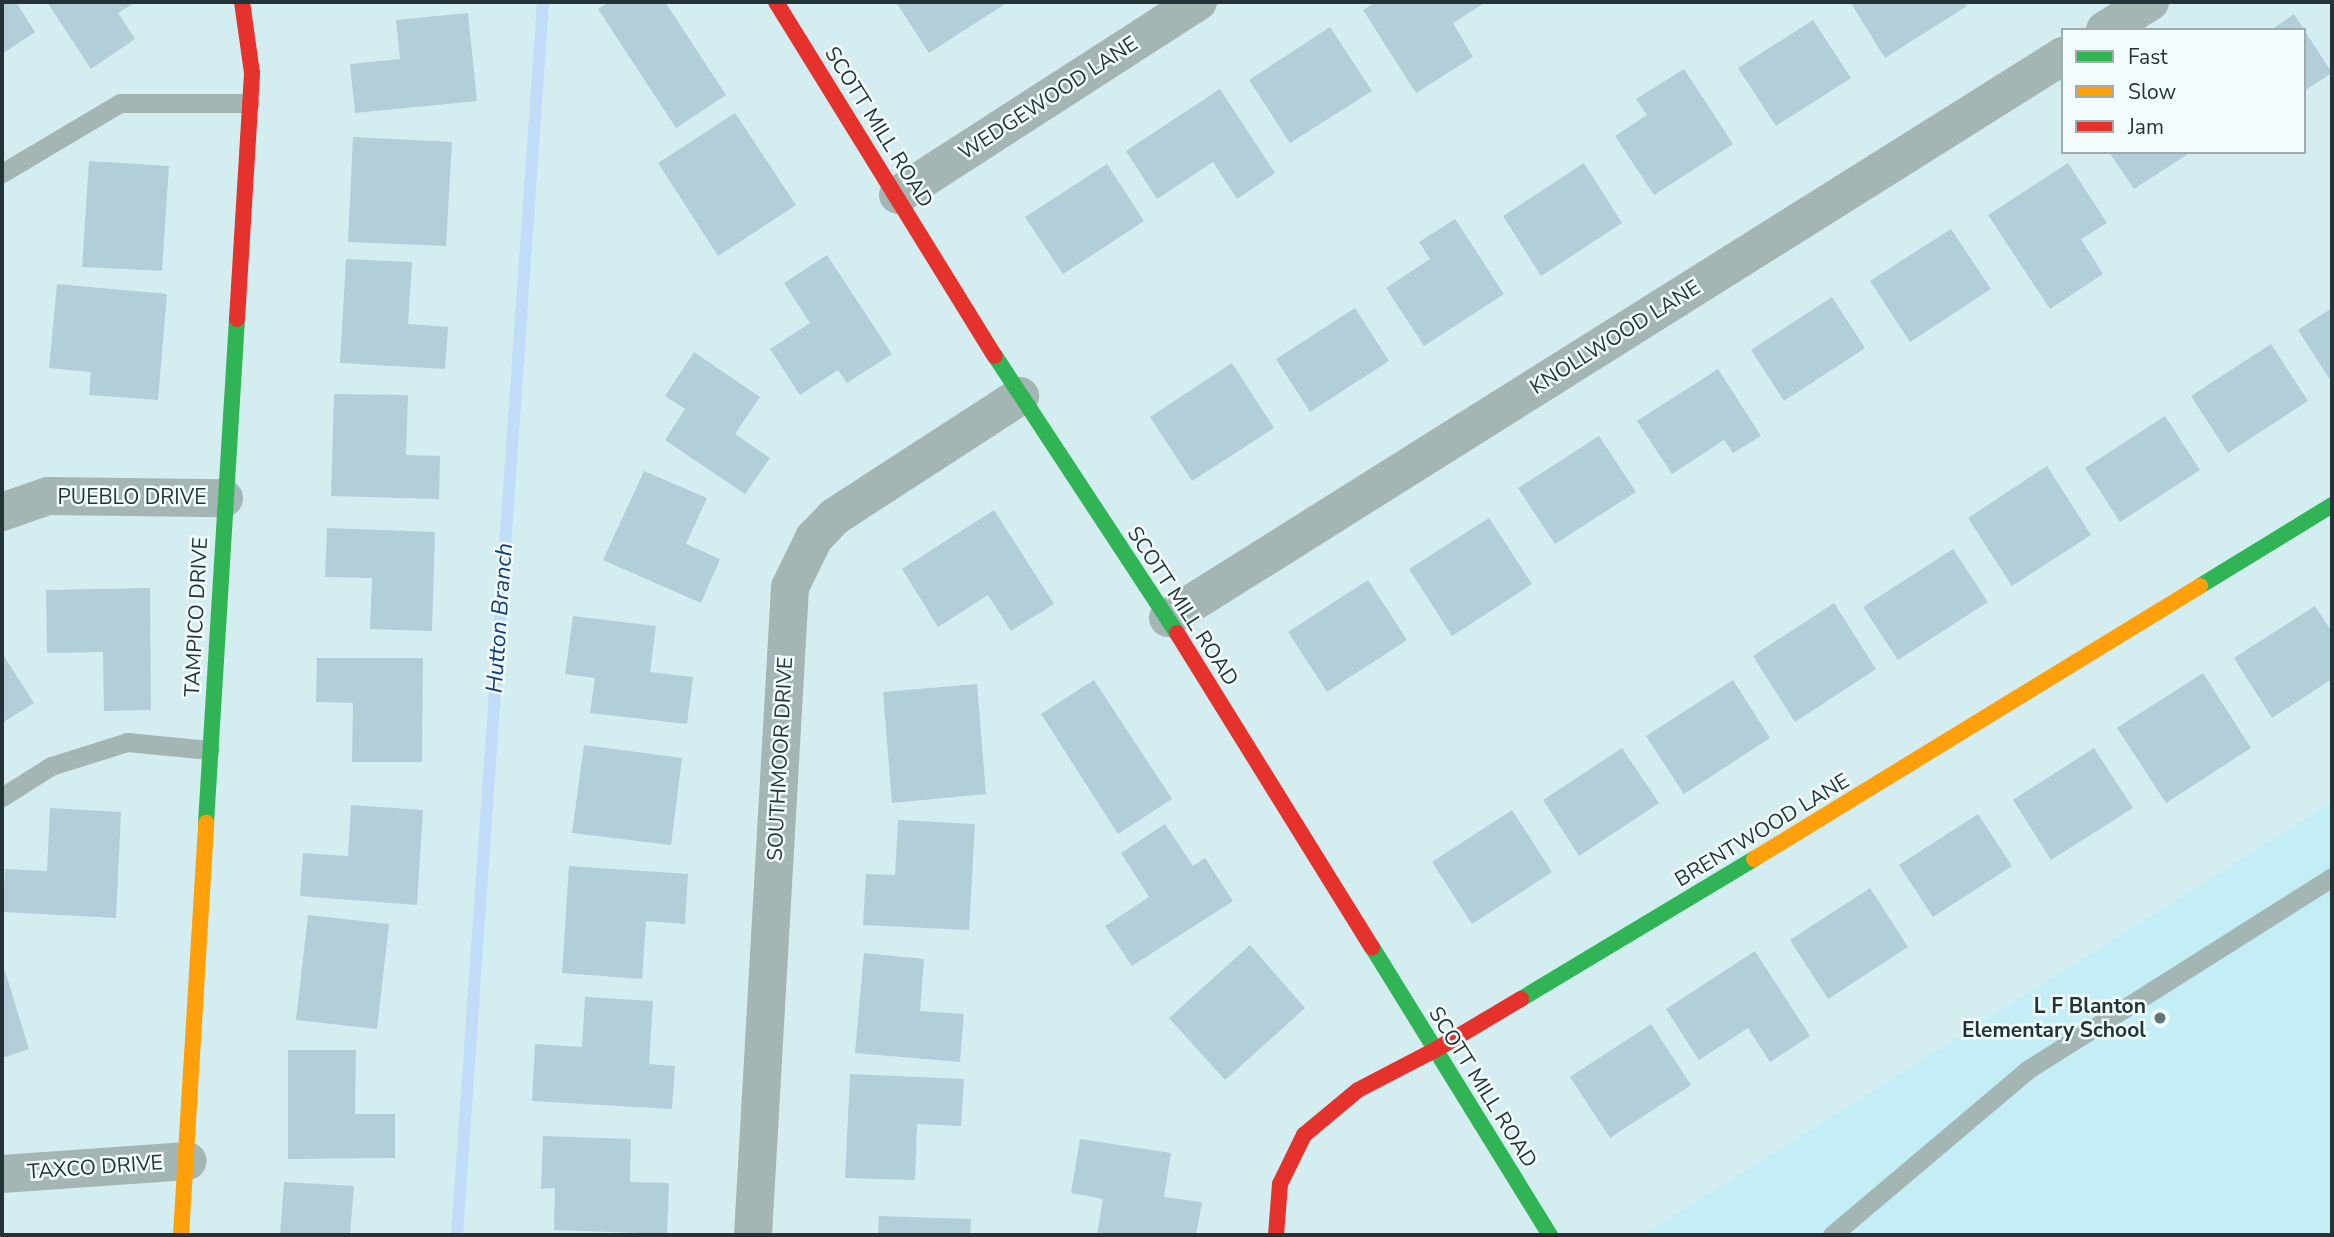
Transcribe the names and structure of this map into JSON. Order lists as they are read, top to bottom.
{
  "streets": {
    "street": [
      "WEDGEWOOD LANE",
      "SCOTT MILL ROAD",
      "KNOLLWOOD LANE",
      "PUEBLO DRIVE",
      "TAMPICO DRIVE",
      "SOUTHMOOR DRIVE",
      "BRENTWOOD LANE",
      "TAXCO DRIVE"
    ]
  },
  "crossings": [
    ["WEDGEWOOD LANE", "SCOTT MILL ROAD"],
    ["SCOTT MILL ROAD", "KNOLLWOOD LANE"],
    ["SCOTT MILL ROAD", "SOUTHMOOR DRIVE"],
    ["SCOTT MILL ROAD", "BRENTWOOD LANE"],
    ["PUEBLO DRIVE", "TAMPICO DRIVE"],
    ["TAMPICO DRIVE", "TAXCO DRIVE"]
  ],
  "water": ["Hutton Branch"],
  "places": ["L F Blanton Elementary School"],
  "legend": ["Fast", "Slow", "Jam"]
}
